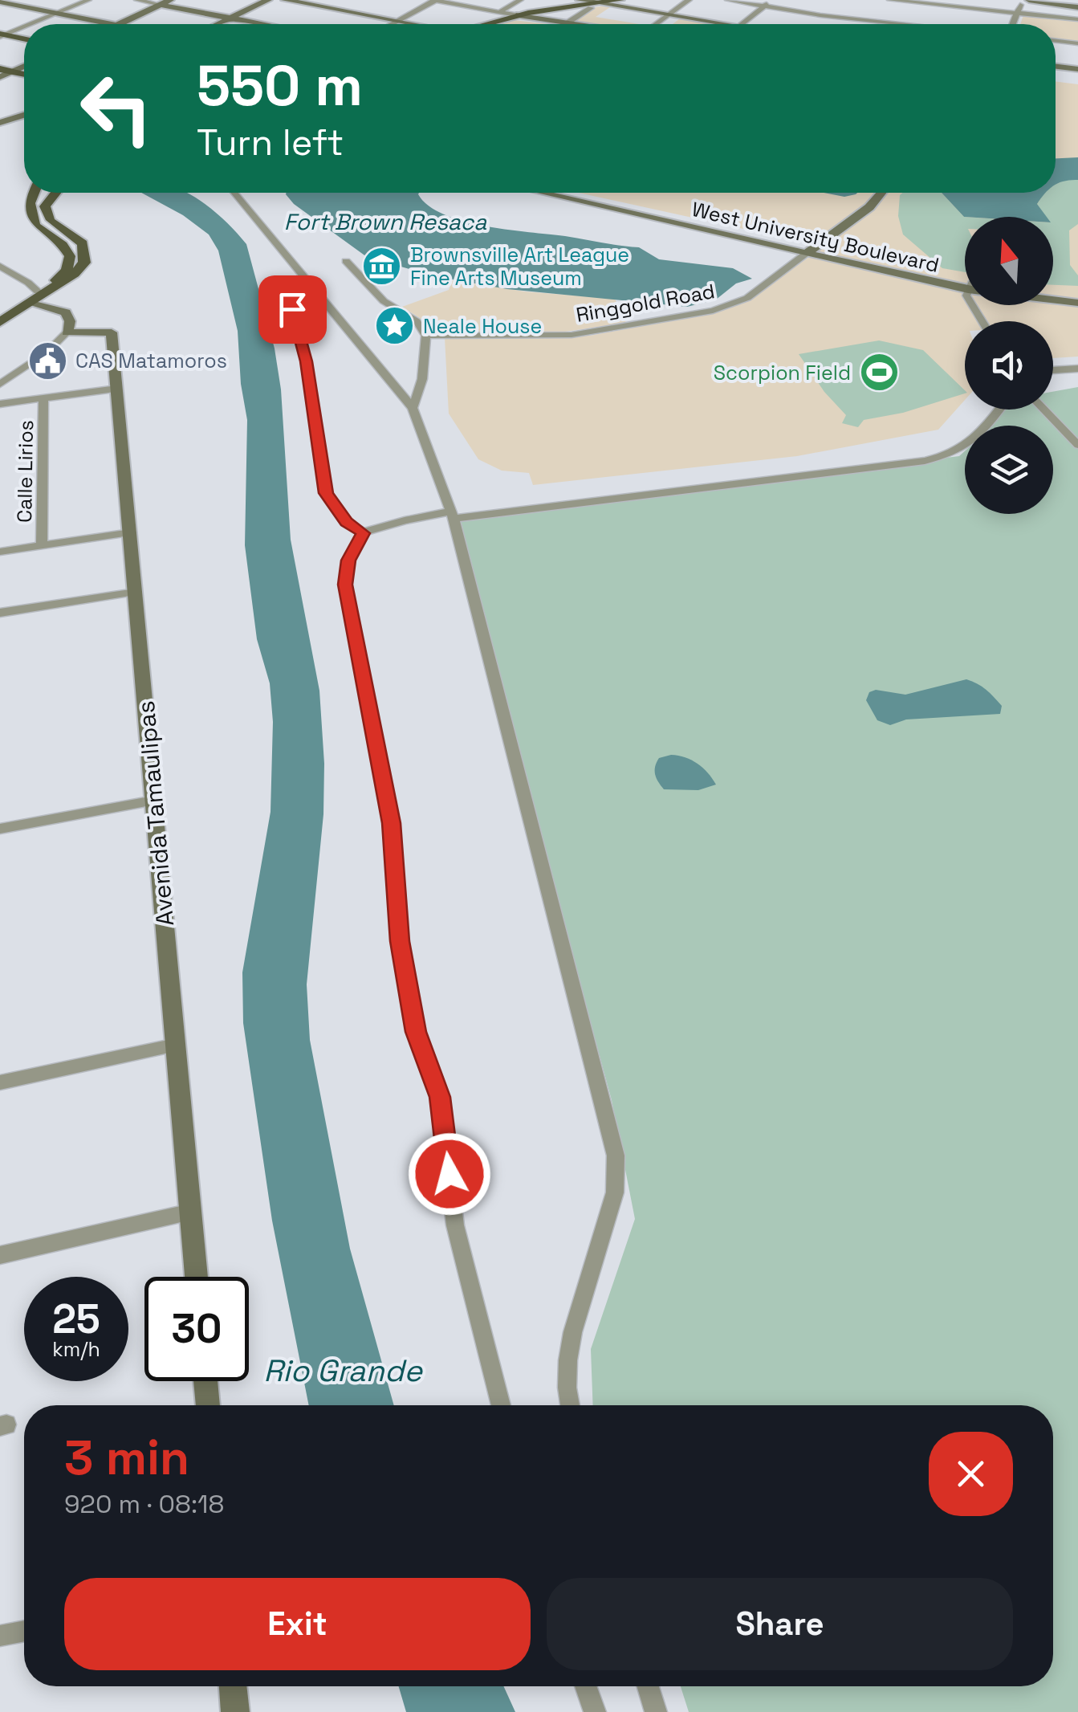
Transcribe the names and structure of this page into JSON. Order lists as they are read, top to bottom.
{
  "streets": {
    "street": [
      "West University Boulevard",
      "Ringgold Road",
      "Calle Lirios",
      "Avenida Tamaulipas"
    ]
  },
  "crossings": [
    ["West University Boulevard", "Ringgold Road"]
  ],
  "water": ["Fort Brown Resaca", "Rio Grande"],
  "places": {
    "museum": ["Brownsville Art League Fine Arts Museum"],
    "place": ["Neale House"],
    "public building": ["CAS Matamoros"],
    "sports": ["Scorpion Field"]
  },
  "north": "top",
  "page": {
    "turn": ["550 m", "Turn left"],
    "speed": "25 km/h",
    "limit": "30",
    "heading": ["3 min", "920 m · 08:18"],
    "buttons": ["Exit", "Share"]
  }
}
